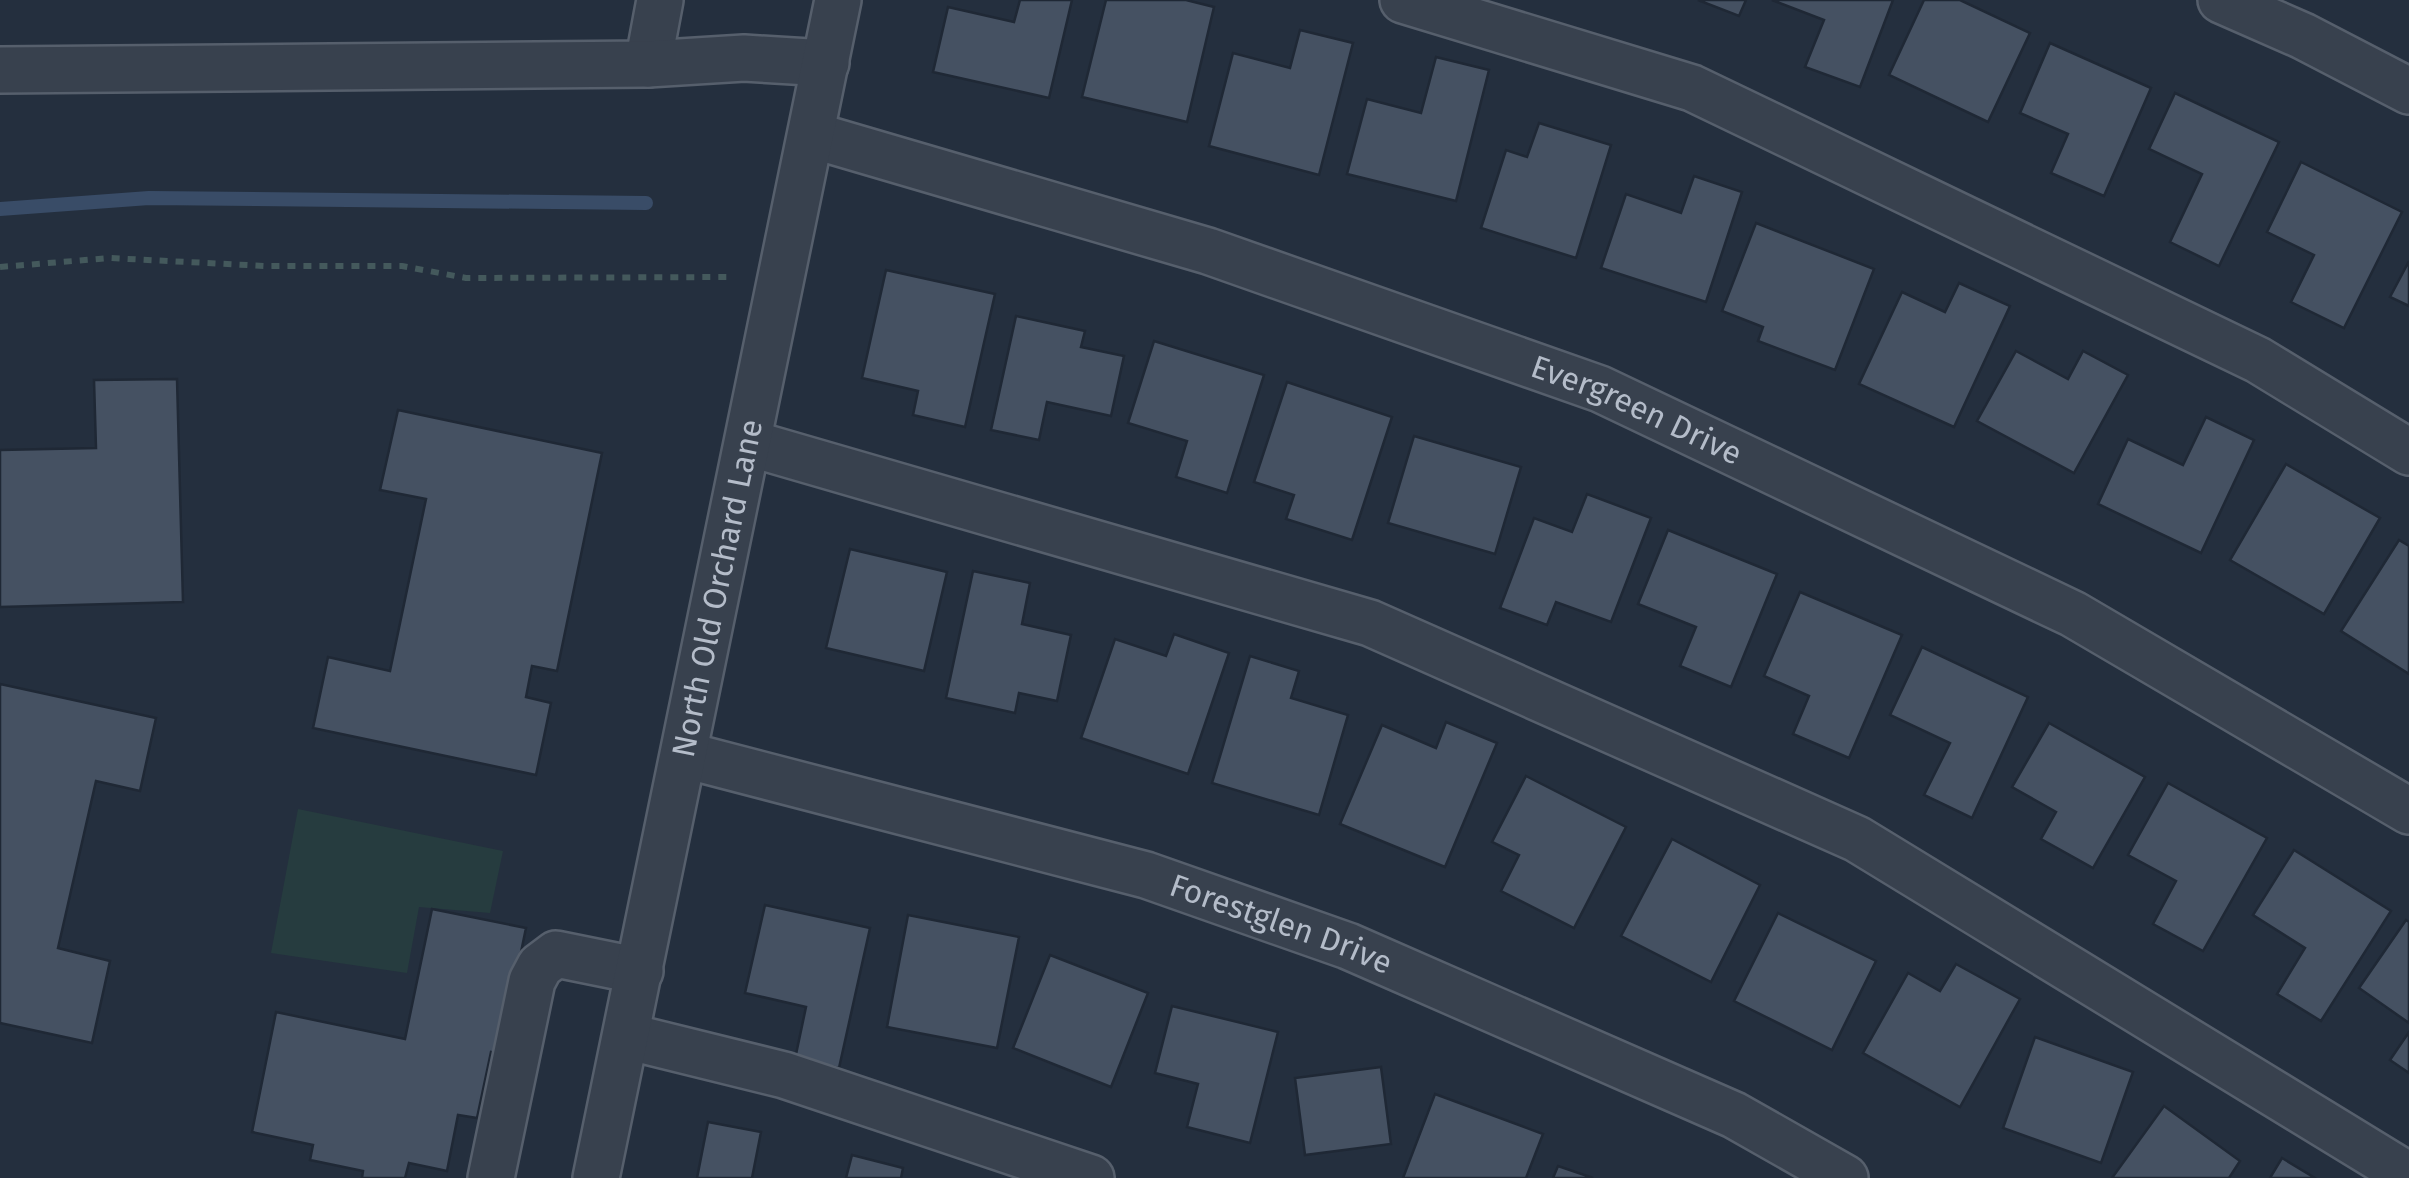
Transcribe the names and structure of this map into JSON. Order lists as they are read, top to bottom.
{
  "streets": {
    "street": ["Evergreen Drive", "North Old Orchard Lane", "Forestglen Drive"]
  },
  "crossings": [
    ["Evergreen Drive", "North Old Orchard Lane"],
    ["North Old Orchard Lane", "Forestglen Drive"]
  ]
}
